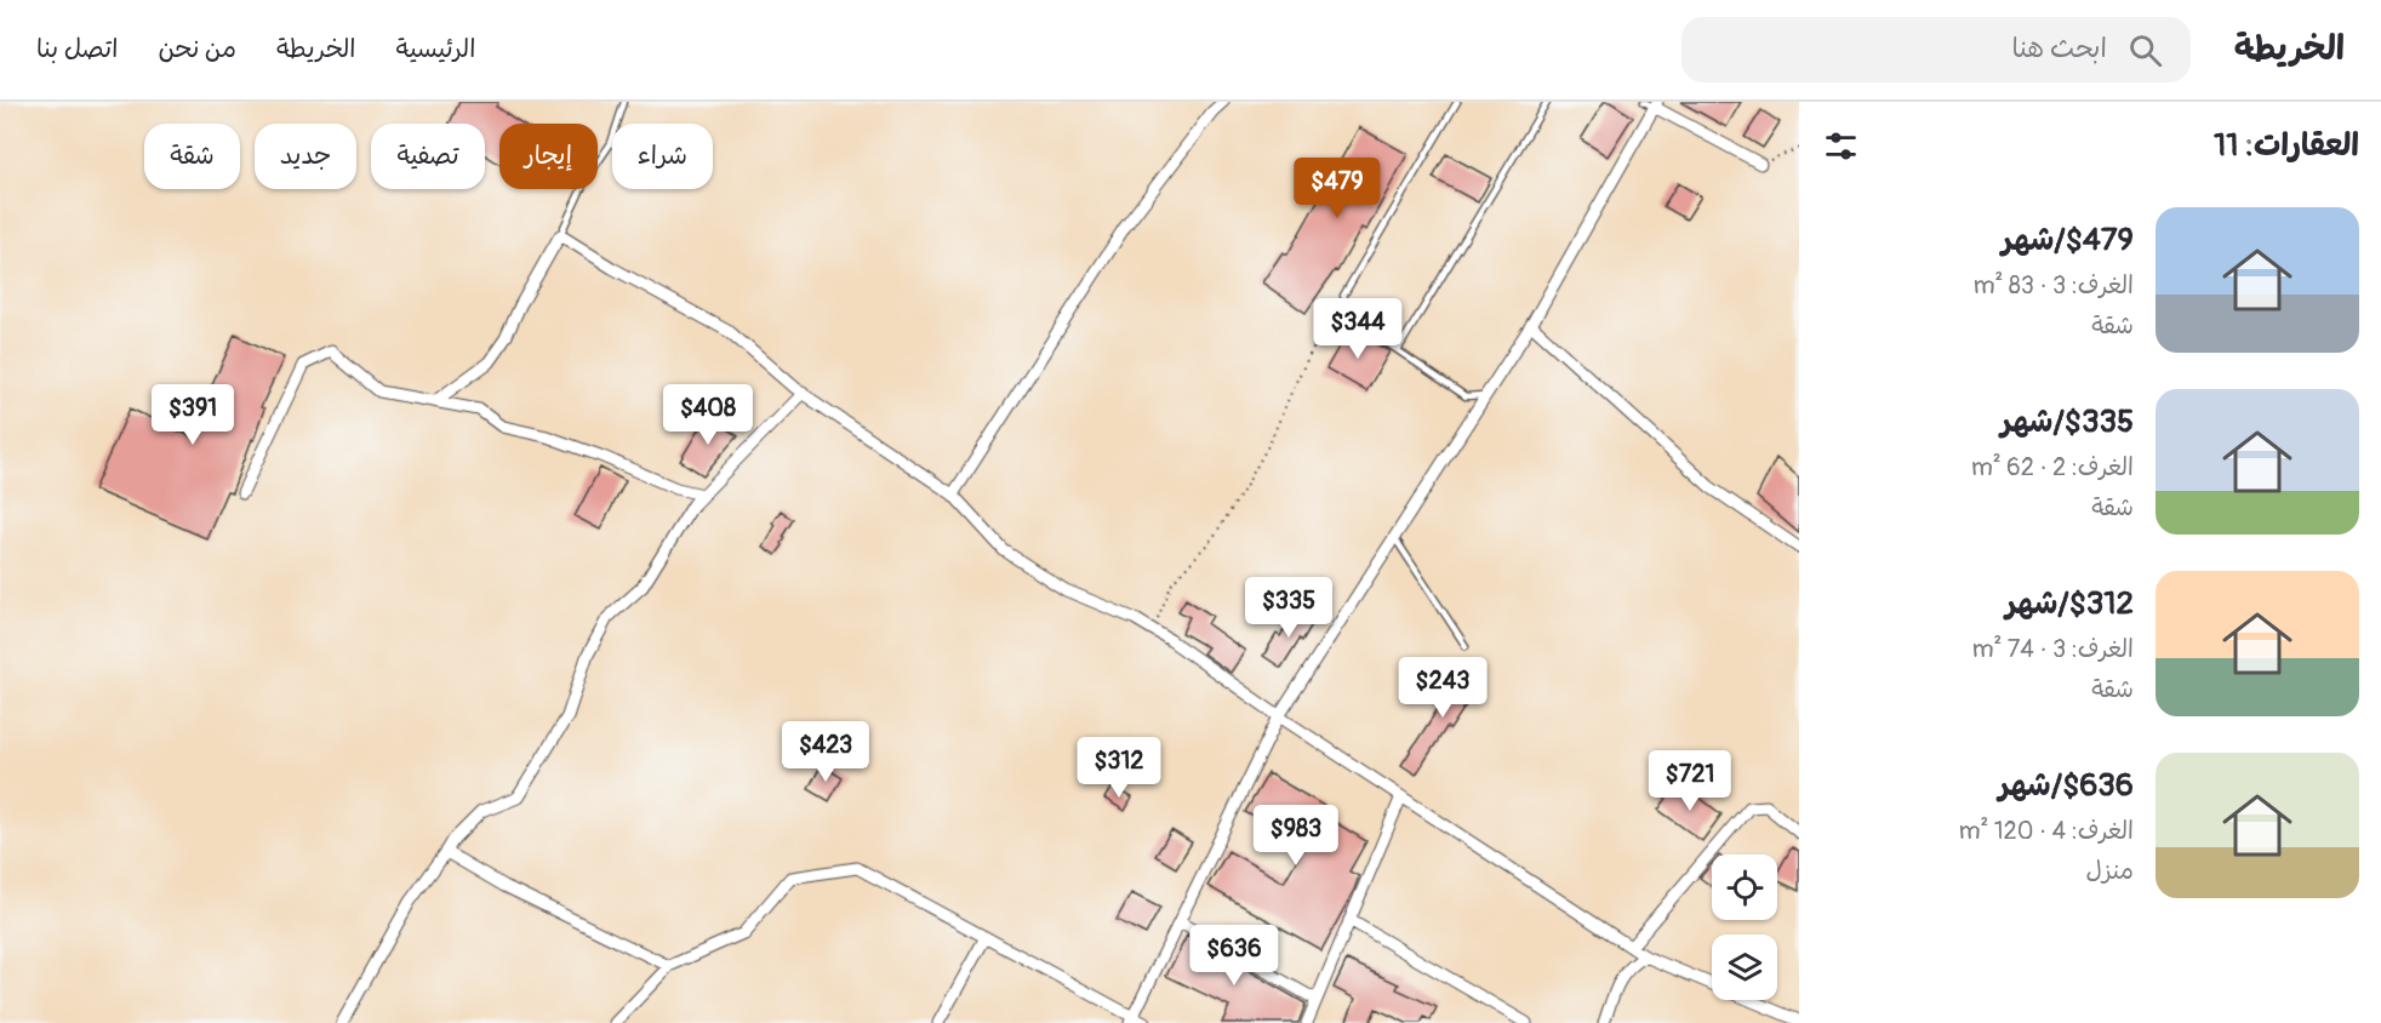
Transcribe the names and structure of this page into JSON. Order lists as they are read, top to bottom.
{
  "page": {
    "header": "الخريطة",
    "search": "ابحث هنا",
    "nav": [
      "الرئيسية",
      "الخريطة",
      "من نحن",
      "اتصل بنا"
    ],
    "heading": "العقارات: 11",
    "chip": [
      "شراء",
      "إيجار",
      "تصفية",
      "جديد",
      "شقة"
    ],
    "price": [
      "$479",
      "$344",
      "$391",
      "$408",
      "$335",
      "$243",
      "$423",
      "$312",
      "$721",
      "$983",
      "$636"
    ],
    "list": [
      {
        "name": "$479/شهر",
        "note": "الغرف: 3 · 83 m² · شقة"
      },
      {
        "name": "$335/شهر",
        "note": "الغرف: 2 · 62 m² · شقة"
      },
      {
        "name": "$312/شهر",
        "note": "الغرف: 3 · 74 m² · شقة"
      },
      {
        "name": "$636/شهر",
        "note": "الغرف: 4 · 120 m² · منزل"
      }
    ]
  }
}
